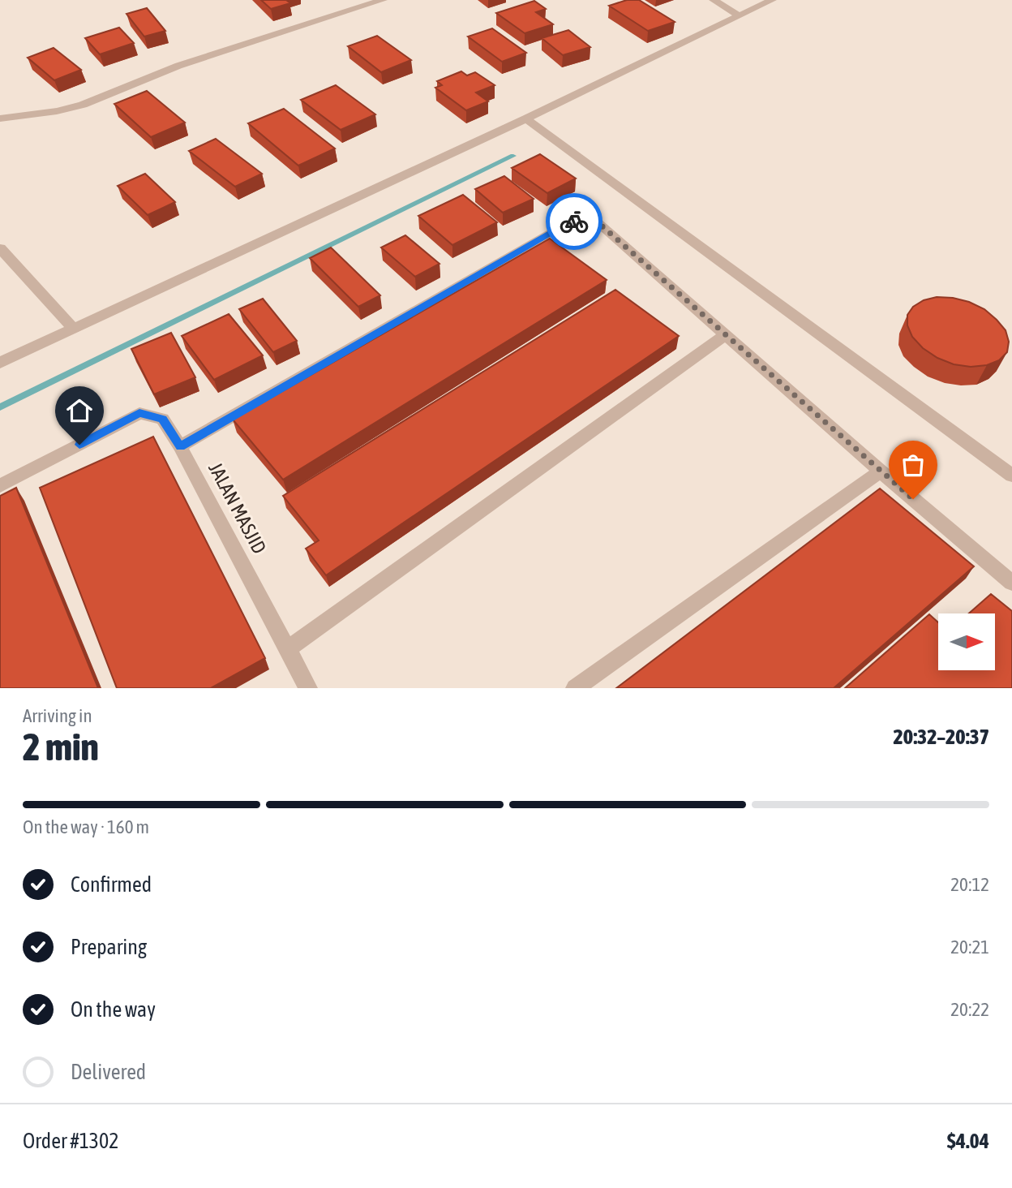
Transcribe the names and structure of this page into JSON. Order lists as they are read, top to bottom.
{
  "streets": {
    "street": ["JALAN MASJID"]
  },
  "north": "right",
  "page": {
    "heading": ["2 min", "Arriving in", "20:32–20:37"],
    "panel": ["Order #1302", "$4.04"],
    "bar": "On the way · 160 m",
    "list": [
      ["Confirmed", "20:12"],
      ["Preparing", "20:21"],
      ["On the way", "20:22"],
      "Delivered"
    ]
  }
}
